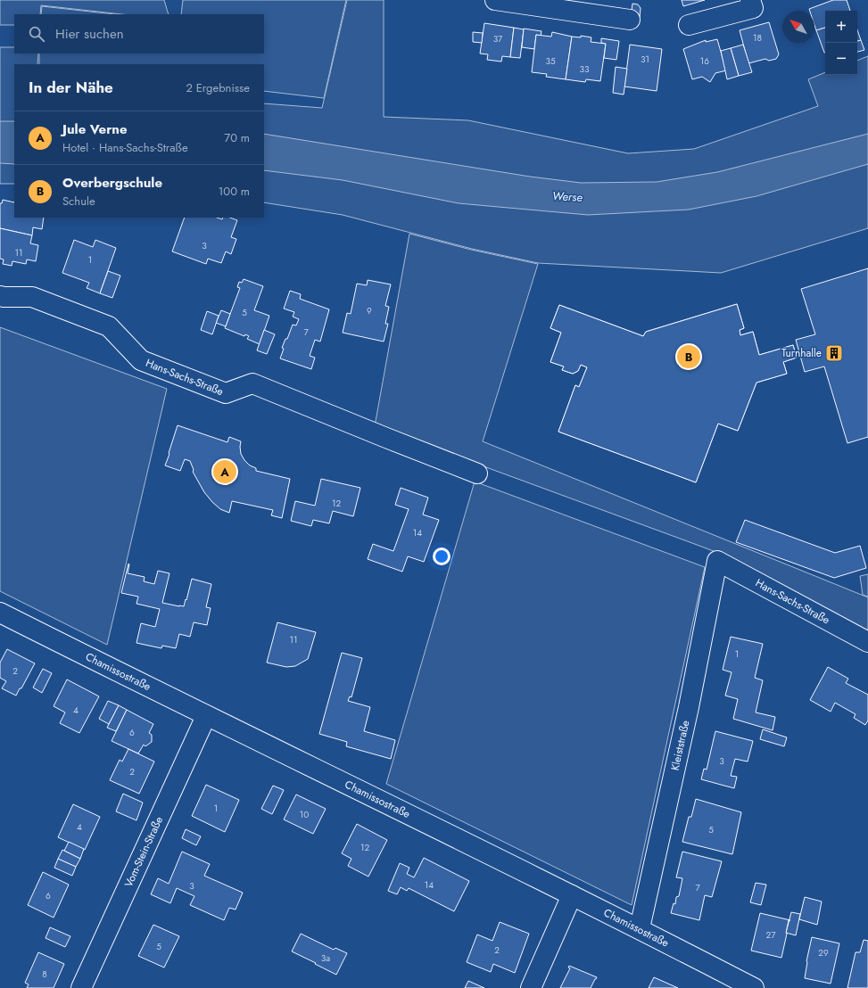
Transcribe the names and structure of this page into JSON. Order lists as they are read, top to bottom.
{
  "streets": {
    "street": [
      "Hans-Sachs-Straße",
      "Chamissostraße",
      "Kleiststraße",
      "Vom-Stein-Straße"
    ]
  },
  "crossings": [
    ["Hans-Sachs-Straße", "Kleiststraße"],
    ["Chamissostraße", "Kleiststraße"],
    ["Chamissostraße", "Vom-Stein-Straße"]
  ],
  "water": ["Werse"],
  "places": {
    "building": ["Turnhalle"]
  },
  "house_numbers": [
    "18",
    "37",
    "31",
    "35",
    "16",
    "33",
    "3",
    "11",
    "1",
    "9",
    "5",
    "7",
    "12",
    "14",
    "11",
    "1",
    "2",
    "4",
    "6",
    "3",
    "2",
    "1",
    "10",
    "4",
    "5",
    "12",
    "14",
    "3",
    "7",
    "6",
    "27",
    "5",
    "2",
    "29",
    "3a",
    "8"
  ],
  "north": "top left",
  "page": {
    "map_buttons": ["+", "−"],
    "search": "Hier suchen",
    "heading": ["In der Nähe", "2 Ergebnisse"],
    "list": [
      {
        "mark": "A",
        "name": "Jule Verne",
        "note": "Hotel · Hans-Sachs-Straße",
        "value": "70 m"
      },
      {
        "mark": "B",
        "name": "Overbergschule",
        "note": "Schule",
        "value": "100 m"
      }
    ],
    "pins": ["B", "A"]
  }
}
